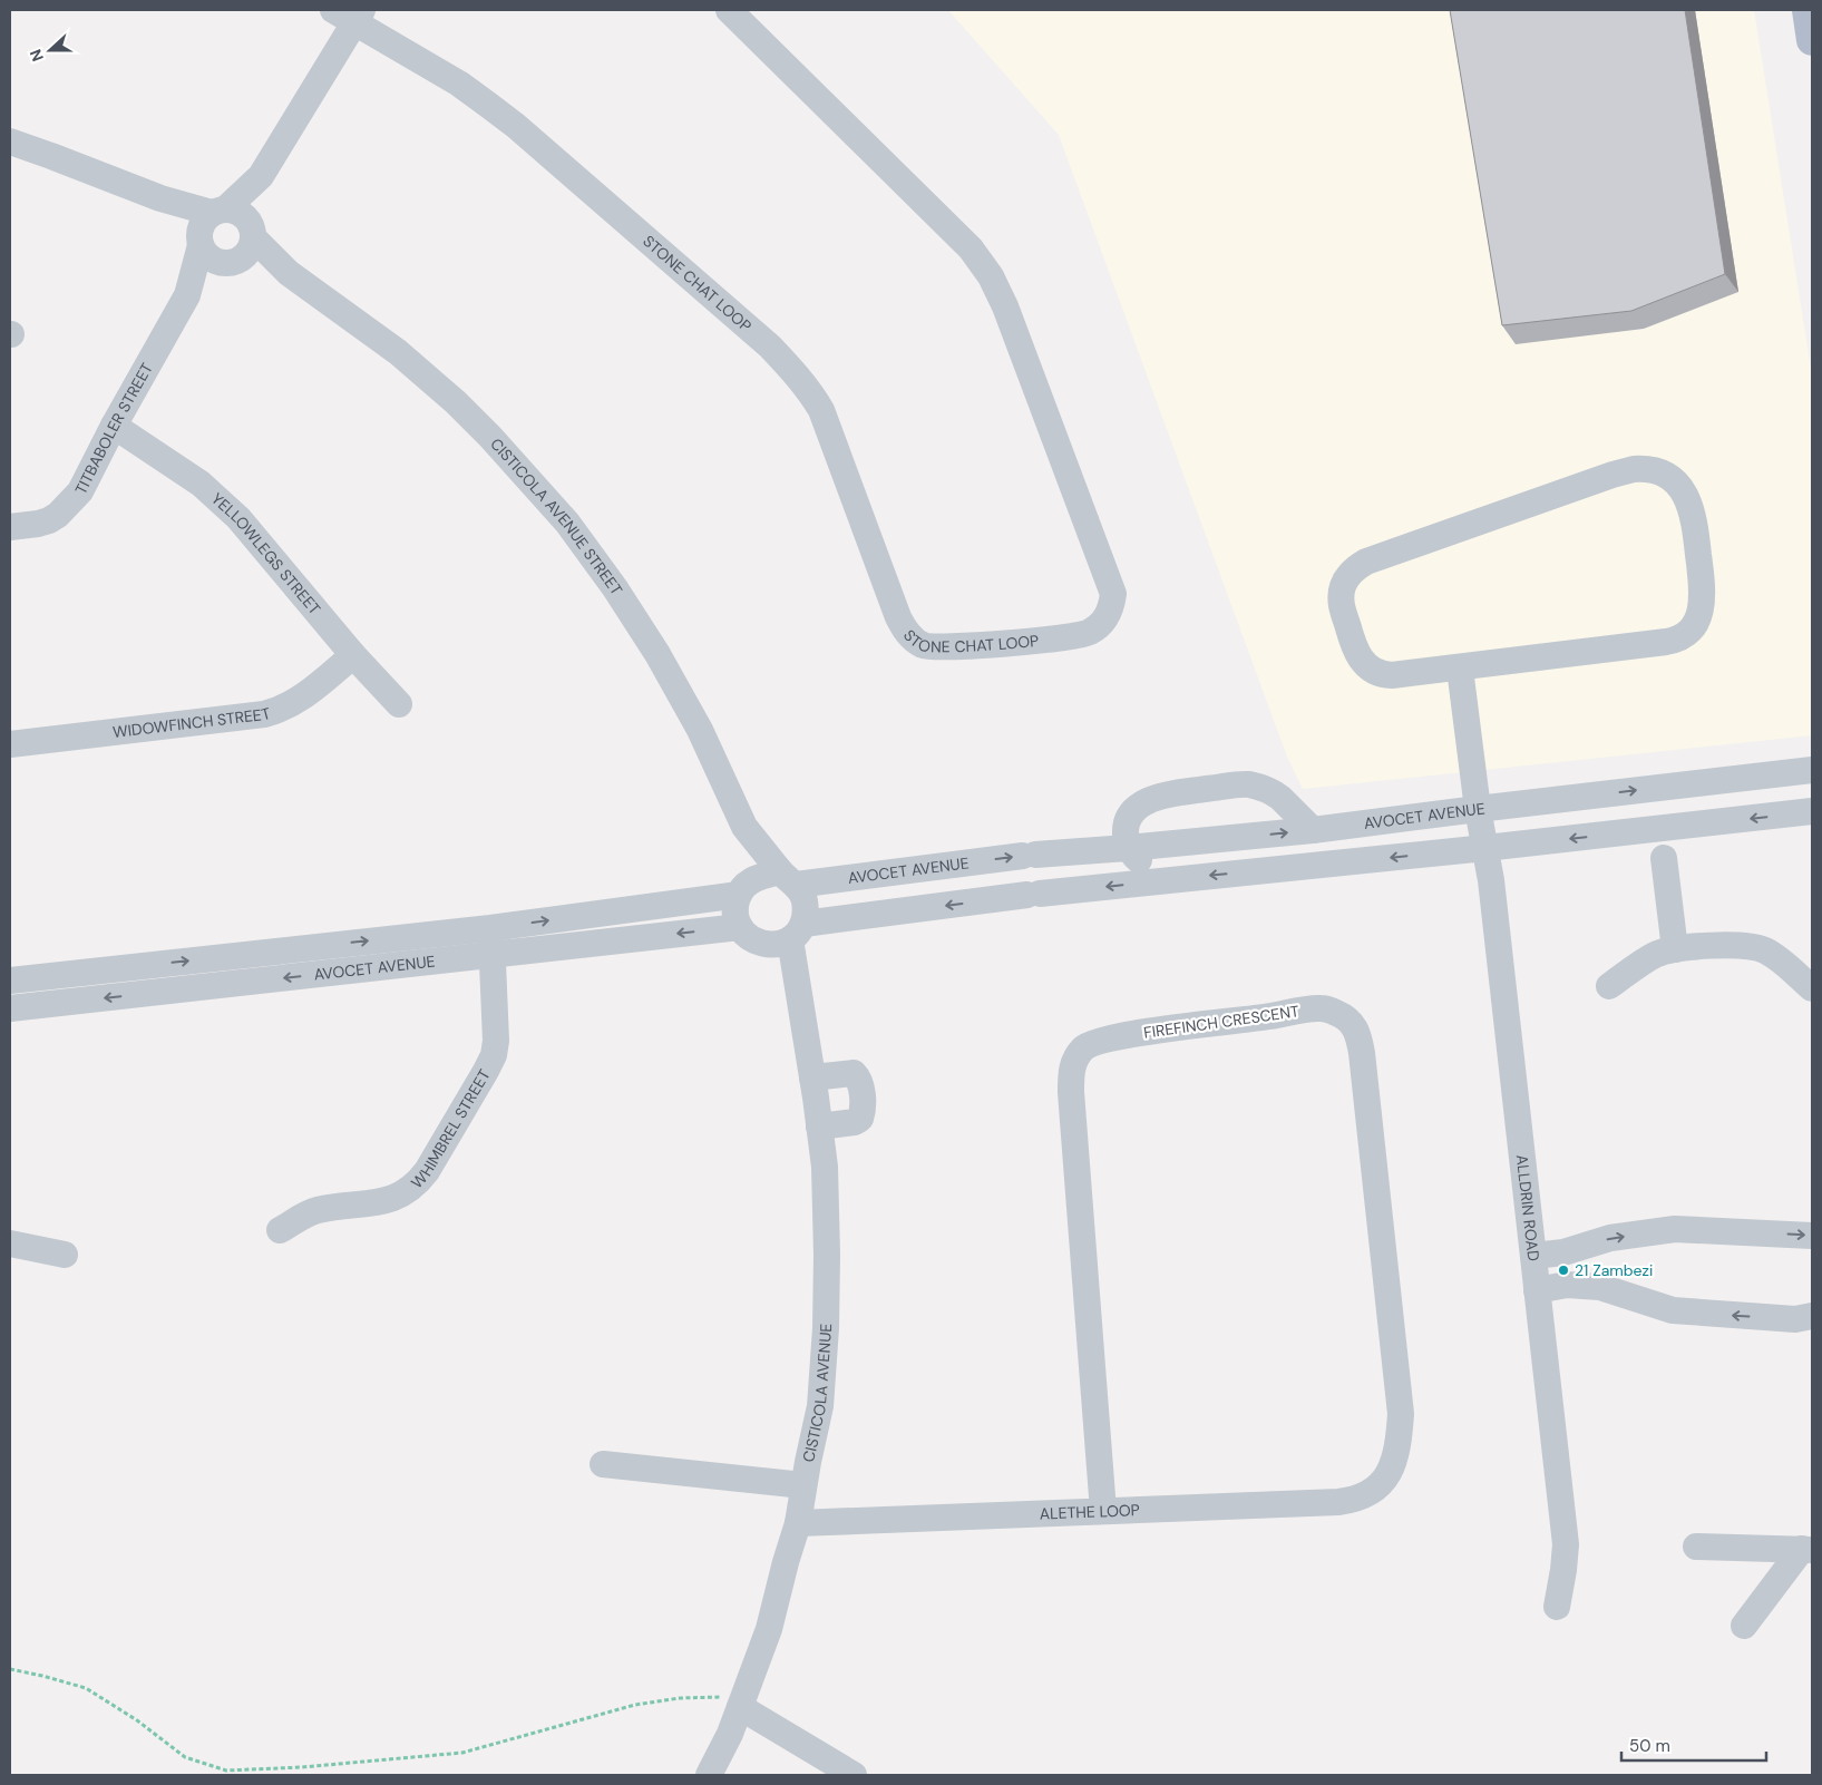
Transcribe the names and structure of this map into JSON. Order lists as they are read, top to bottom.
{
  "streets": {
    "street": [
      "STONE CHAT LOOP",
      "TITBABOLER STREET",
      "CISTICOLA AVENUE STREET",
      "YELLOWLEGS STREET",
      "WIDOWFINCH STREET",
      "AVOCET AVENUE",
      "FIREFINCH CRESCENT",
      "WHIMBREL STREET",
      "ALLDRIN ROAD",
      "CISTICOLA AVENUE",
      "ALETHE LOOP"
    ]
  },
  "crossings": [
    ["STONE CHAT LOOP", "TITBABOLER STREET"],
    ["STONE CHAT LOOP", "CISTICOLA AVENUE STREET"],
    ["TITBABOLER STREET", "CISTICOLA AVENUE STREET"],
    ["TITBABOLER STREET", "YELLOWLEGS STREET"],
    ["CISTICOLA AVENUE STREET", "AVOCET AVENUE"],
    ["CISTICOLA AVENUE STREET", "CISTICOLA AVENUE"],
    ["YELLOWLEGS STREET", "WIDOWFINCH STREET"],
    ["AVOCET AVENUE", "WHIMBREL STREET"],
    ["AVOCET AVENUE", "ALLDRIN ROAD"],
    ["AVOCET AVENUE", "CISTICOLA AVENUE"],
    ["FIREFINCH CRESCENT", "ALETHE LOOP"],
    ["CISTICOLA AVENUE", "ALETHE LOOP"]
  ],
  "places": ["21 Zambezi"],
  "scale_bar": "50 m",
  "north": "left"
}
